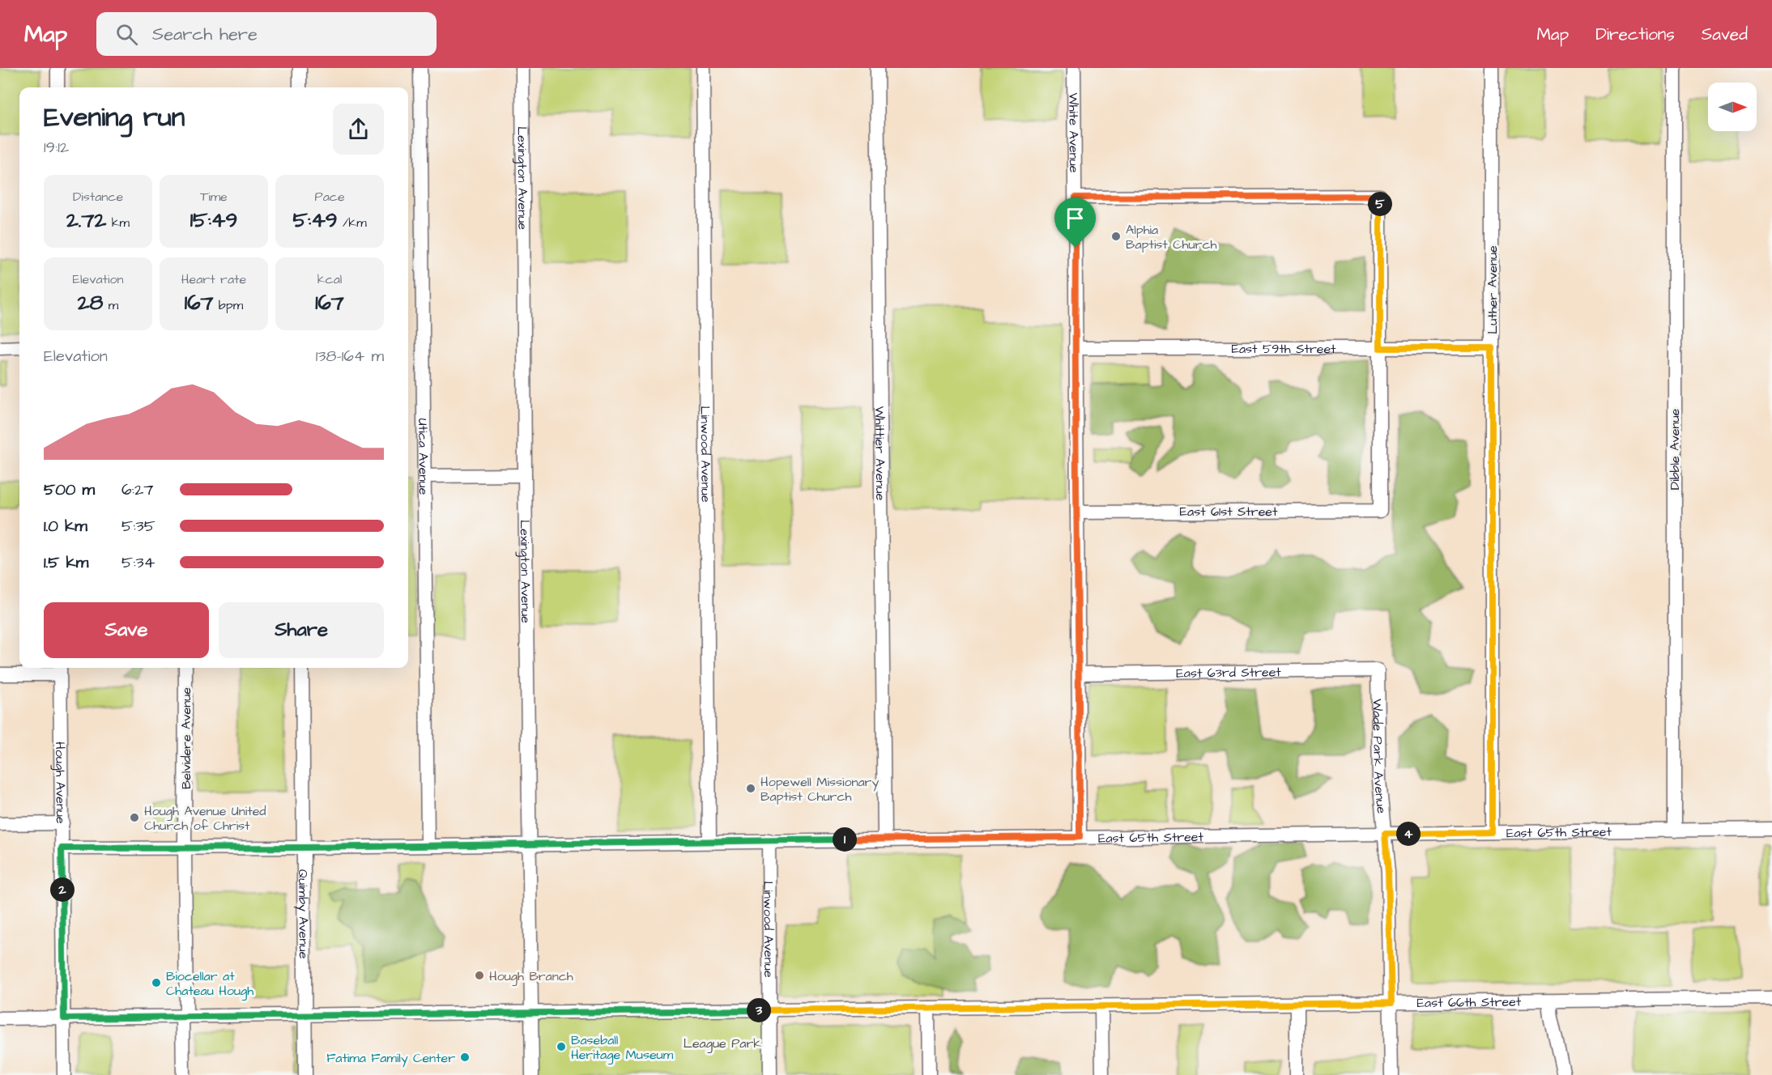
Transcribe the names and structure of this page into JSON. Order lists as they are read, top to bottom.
{
  "streets": {
    "street": [
      "White Avenue",
      "Lexington Avenue",
      "Luther Avenue",
      "East 59th Street",
      "Dibble Avenue",
      "Whittier Avenue",
      "Linwood Avenue",
      "Utica Avenue",
      "East 61st Street",
      "East 63rd Street",
      "Belvidere Avenue",
      "Wade Park Avenue",
      "Hough Avenue",
      "East 65th Street",
      "Quimby Avenue",
      "East 66th Street"
    ]
  },
  "crossings": [
    ["White Avenue", "East 59th Street"],
    ["White Avenue", "East 61st Street"],
    ["White Avenue", "East 63rd Street"],
    ["White Avenue", "East 65th Street"],
    ["Lexington Avenue", "East 65th Street"],
    ["Lexington Avenue", "East 66th Street"],
    ["Luther Avenue", "East 59th Street"],
    ["Luther Avenue", "East 65th Street"],
    ["East 59th Street", "East 61st Street"],
    ["Dibble Avenue", "East 65th Street"],
    ["Whittier Avenue", "East 65th Street"],
    ["Linwood Avenue", "East 65th Street"],
    ["Linwood Avenue", "East 66th Street"],
    ["Utica Avenue", "East 65th Street"],
    ["East 63rd Street", "Wade Park Avenue"],
    ["Belvidere Avenue", "East 65th Street"],
    ["Belvidere Avenue", "East 66th Street"],
    ["Wade Park Avenue", "East 65th Street"],
    ["Wade Park Avenue", "East 66th Street"],
    ["Hough Avenue", "East 65th Street"],
    ["Hough Avenue", "East 66th Street"],
    ["East 65th Street", "Quimby Avenue"],
    ["Quimby Avenue", "East 66th Street"]
  ],
  "parks": ["League Park"],
  "places": [
    "Alphia Baptist Church",
    "Hopewell Missionary Baptist Church",
    "Hough Avenue United Church of Christ",
    "Hough Branch",
    "Biocellar at Chateau Hough",
    "Baseball Heritage Museum",
    "Fatima Family Center"
  ],
  "north": "right",
  "page": {
    "header": "Map",
    "search": "Search here",
    "nav": ["Map", "Directions", "Saved"],
    "heading": ["Evening run", "19:12"],
    "stats": [
      ["Distance", "2.72 km"],
      ["Time", "15:49"],
      ["Pace", "5:49 /km"],
      ["Elevation", "28 m"],
      ["Heart rate", "167 bpm"],
      ["kcal", "167"]
    ],
    "pins": [
      "5",
      "4",
      "1",
      "2",
      "3"
    ],
    "chart": ["Elevation", "138–164 m"],
    "list": [
      {
        "name": "500 m",
        "note": "6:27"
      },
      {
        "name": "1.0 km",
        "note": "5:35"
      },
      {
        "name": "1.5 km",
        "note": "5:34"
      }
    ],
    "buttons": ["Save", "Share"]
  }
}
